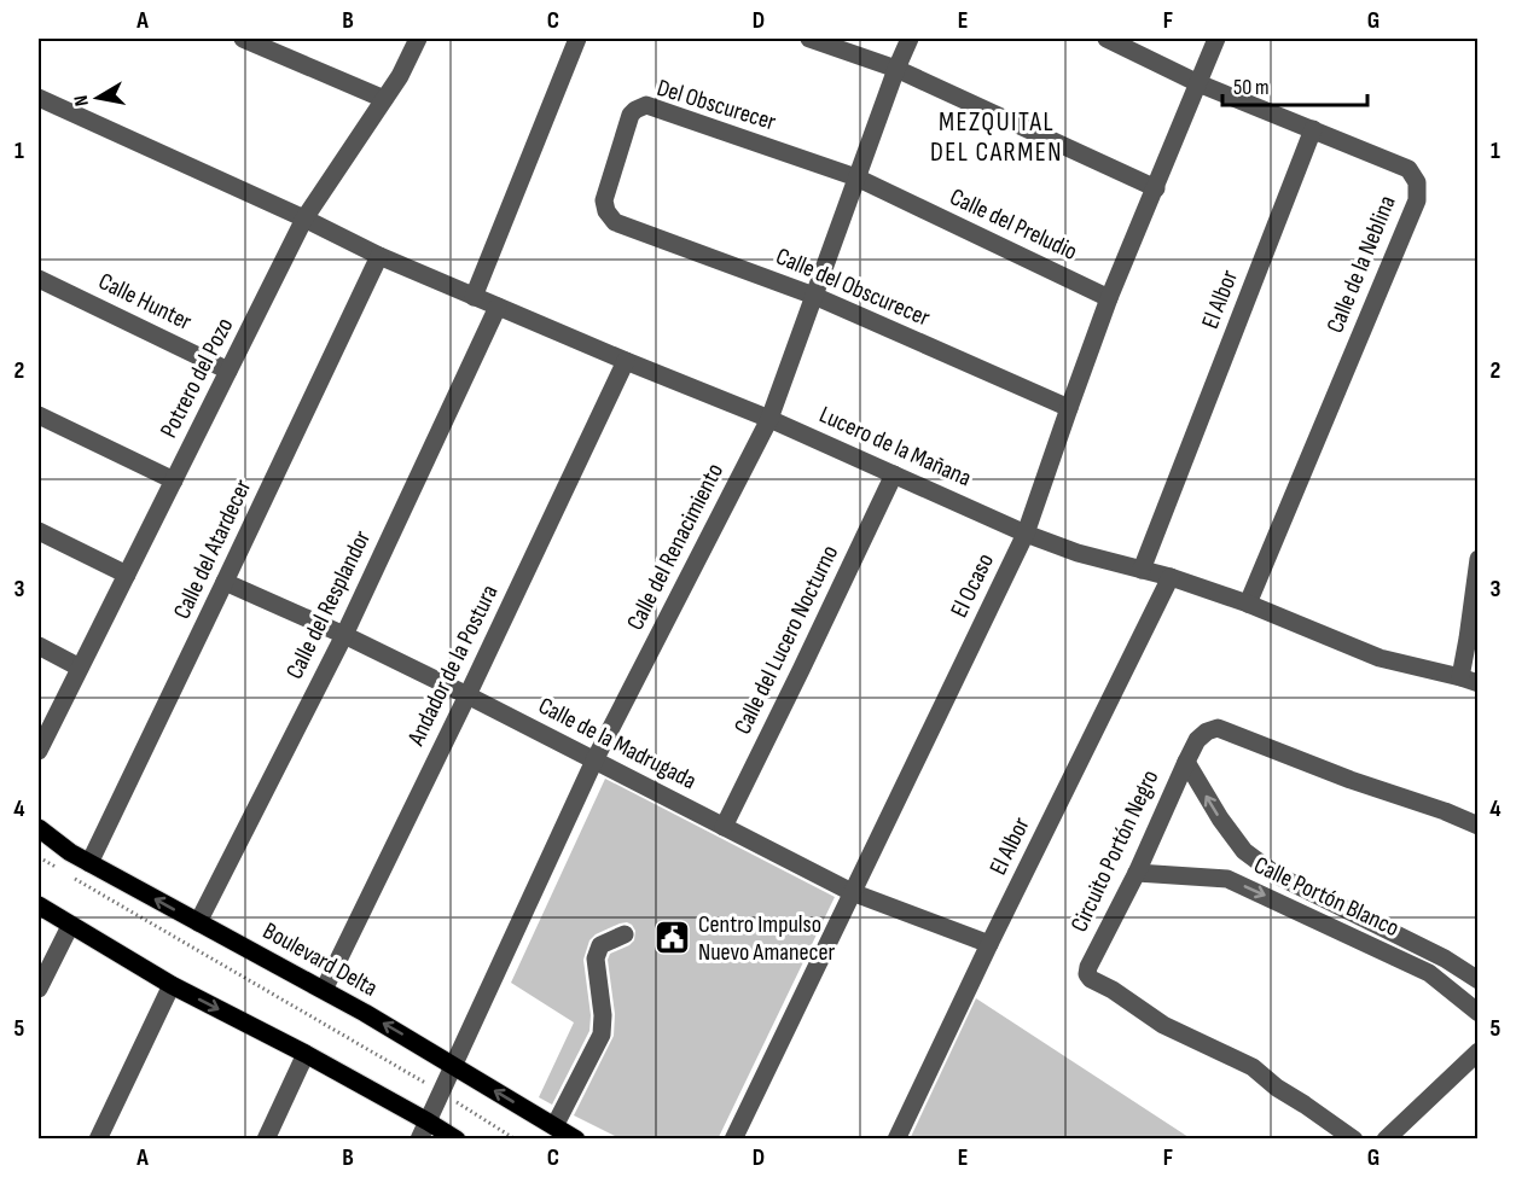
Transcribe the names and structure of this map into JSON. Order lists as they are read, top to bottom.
{
  "streets": {
    "main road": ["Boulevard Delta"],
    "street": [
      "Del Obscurecer",
      "Calle del Preludio",
      "Calle de la Neblina",
      "Calle del Obscurecer",
      "El Albor",
      "Calle Hunter",
      "Potrero del Pozo",
      "Lucero de la Mañana",
      "Calle del Renacimiento",
      "Calle del Atardecer",
      "El Ocaso",
      "Calle del Resplandor",
      "Calle del Lucero Nocturno",
      "Andador de la Postura",
      "Calle de la Madrugada",
      "Circuito Portón Negro",
      "Calle Portón Blanco"
    ]
  },
  "crossings": [
    ["Del Obscurecer", "Calle del Preludio"],
    ["Del Obscurecer", "Calle del Obscurecer"],
    ["Del Obscurecer", "Calle del Renacimiento"],
    ["Calle del Preludio", "Calle del Renacimiento"],
    ["Calle del Preludio", "El Ocaso"],
    ["Calle de la Neblina", "El Albor"],
    ["Calle de la Neblina", "Lucero de la Mañana"],
    ["Calle de la Neblina", "El Ocaso"],
    ["Calle del Obscurecer", "Calle del Renacimiento"],
    ["Calle del Obscurecer", "El Ocaso"],
    ["El Albor", "Lucero de la Mañana"],
    ["El Albor", "Calle de la Madrugada"],
    ["Calle Hunter", "Potrero del Pozo"],
    ["Potrero del Pozo", "Lucero de la Mañana"],
    ["Lucero de la Mañana", "Calle del Renacimiento"],
    ["Lucero de la Mañana", "Calle del Atardecer"],
    ["Lucero de la Mañana", "El Ocaso"],
    ["Lucero de la Mañana", "Calle del Resplandor"],
    ["Lucero de la Mañana", "Calle del Lucero Nocturno"],
    ["Lucero de la Mañana", "Andador de la Postura"],
    ["Calle del Renacimiento", "Calle de la Madrugada"],
    ["Calle del Renacimiento", "Boulevard Delta"],
    ["Calle del Atardecer", "Calle de la Madrugada"],
    ["Calle del Atardecer", "Boulevard Delta"],
    ["El Ocaso", "Calle de la Madrugada"],
    ["Calle del Resplandor", "Calle de la Madrugada"],
    ["Calle del Resplandor", "Boulevard Delta"],
    ["Calle del Lucero Nocturno", "Calle de la Madrugada"],
    ["Andador de la Postura", "Calle de la Madrugada"],
    ["Andador de la Postura", "Boulevard Delta"],
    ["Circuito Portón Negro", "Calle Portón Blanco"]
  ],
  "districts": ["MEZQUITAL DEL CARMEN"],
  "places": {
    "public building": ["Centro Impulso Nuevo Amanecer"]
  },
  "scale_bar": "50 m",
  "north": "left",
  "grid": {
    "columns": [
      "A",
      "B",
      "C",
      "D",
      "E",
      "F",
      "G"
    ],
    "rows": [
      "1",
      "2",
      "3",
      "4",
      "5"
    ]
  }
}
